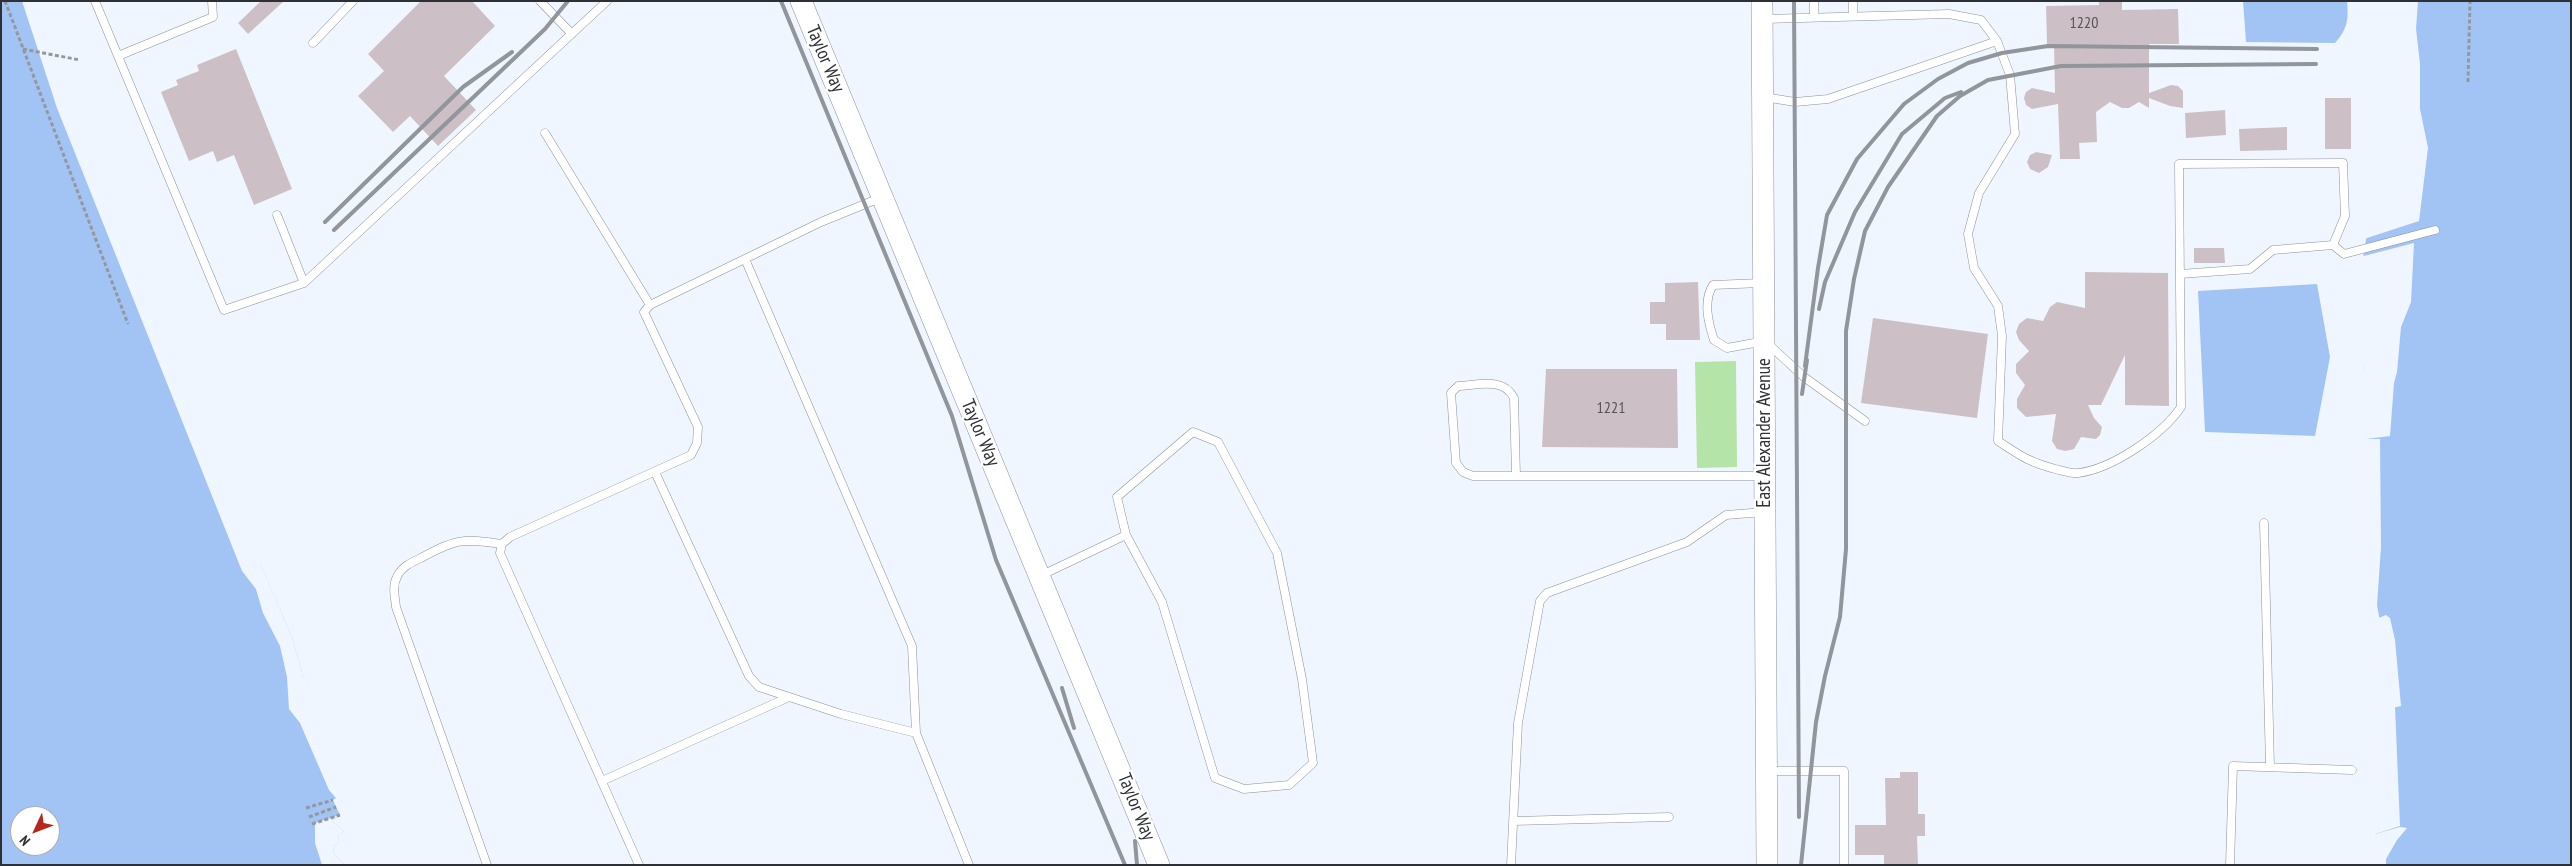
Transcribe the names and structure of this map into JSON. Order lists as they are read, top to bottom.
{
  "streets": {
    "street": ["Taylor Way", "East Alexander Avenue"]
  },
  "house_numbers": ["1220", "1221"],
  "north": "bottom left"
}
